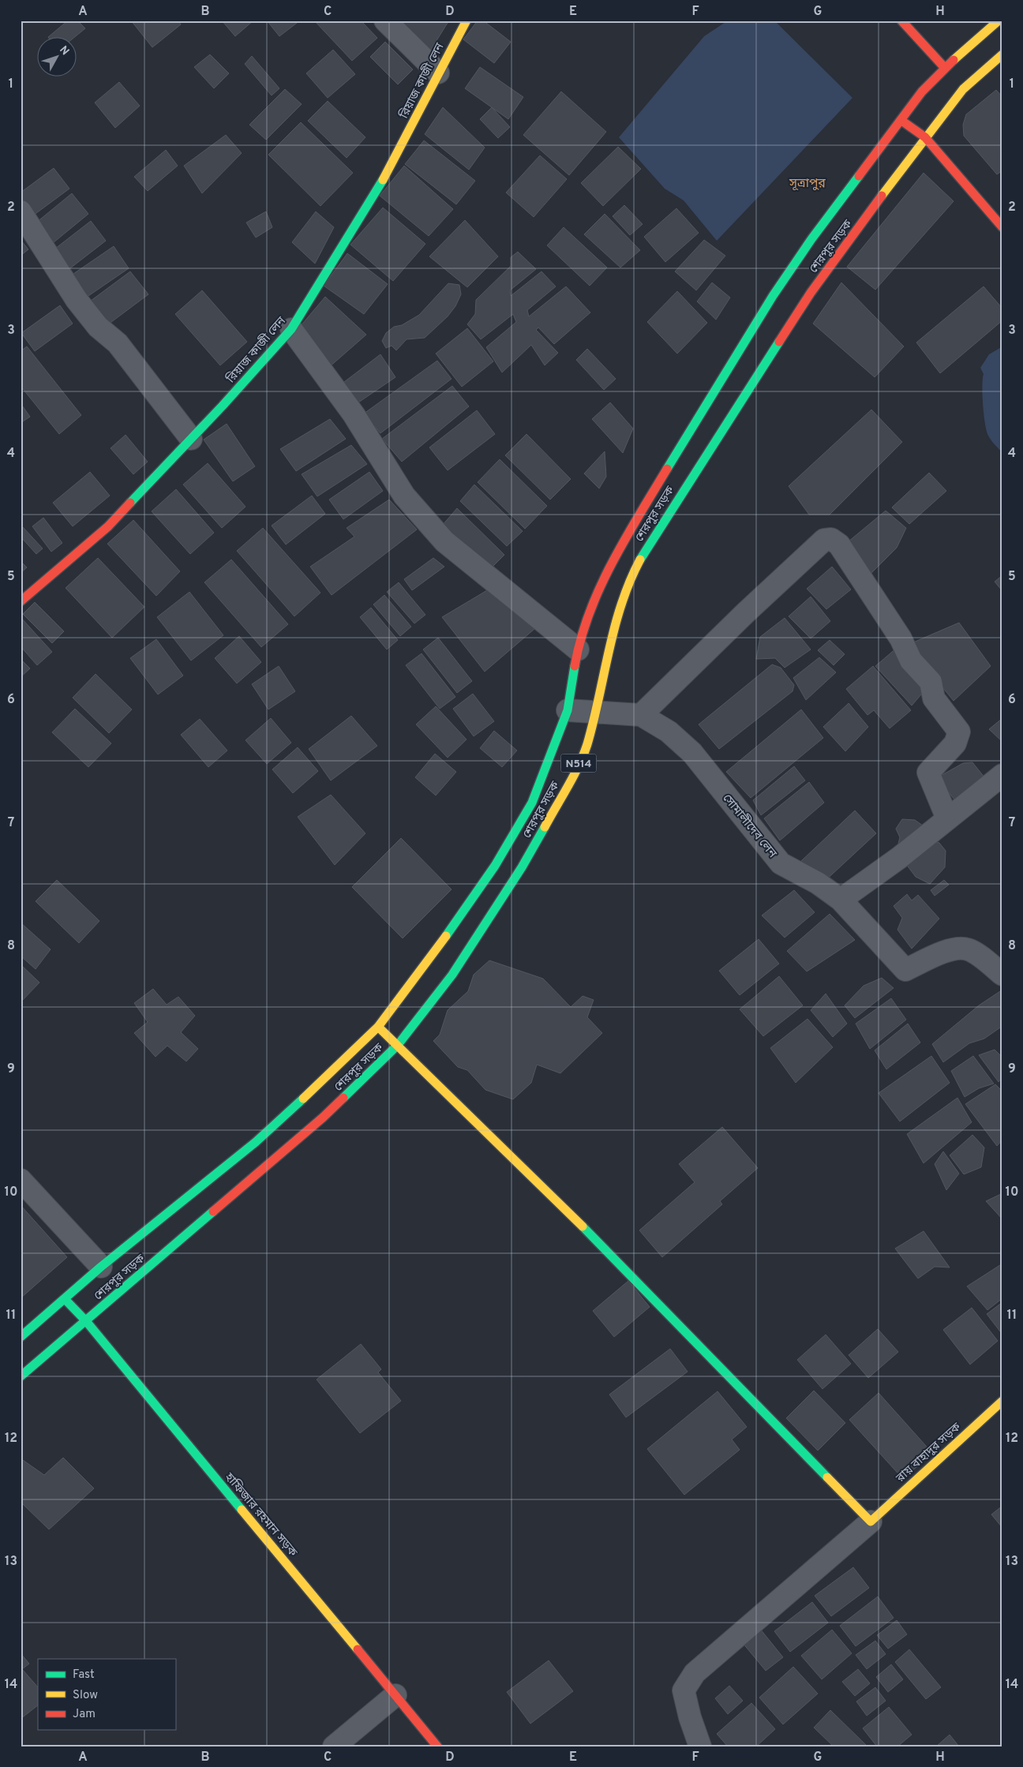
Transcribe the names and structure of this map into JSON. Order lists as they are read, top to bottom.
{
  "streets": {
    "main road": [
      "রিয়াজ কাজী লেন",
      "শেরপুর সড়ক",
      "N514",
      "রায় বাহাদুর সড়ক",
      "হাফিজার রহমান সড়ক"
    ],
    "street": ["সোমালীদেব লেন"]
  },
  "crossings": [
    ["শেরপুর সড়ক", "সোমালীদেব লেন"],
    ["শেরপুর সড়ক", "হাফিজার রহমান সড়ক"]
  ],
  "districts": ["সূত্রাপুর"],
  "legend": ["Fast", "Slow", "Jam"],
  "north": "top right",
  "grid": {
    "columns": [
      "A",
      "B",
      "C",
      "D",
      "E",
      "F",
      "G",
      "H"
    ],
    "rows": [
      "1",
      "2",
      "3",
      "4",
      "5",
      "6",
      "7",
      "8",
      "9",
      "10",
      "11",
      "12",
      "13",
      "14"
    ]
  }
}
